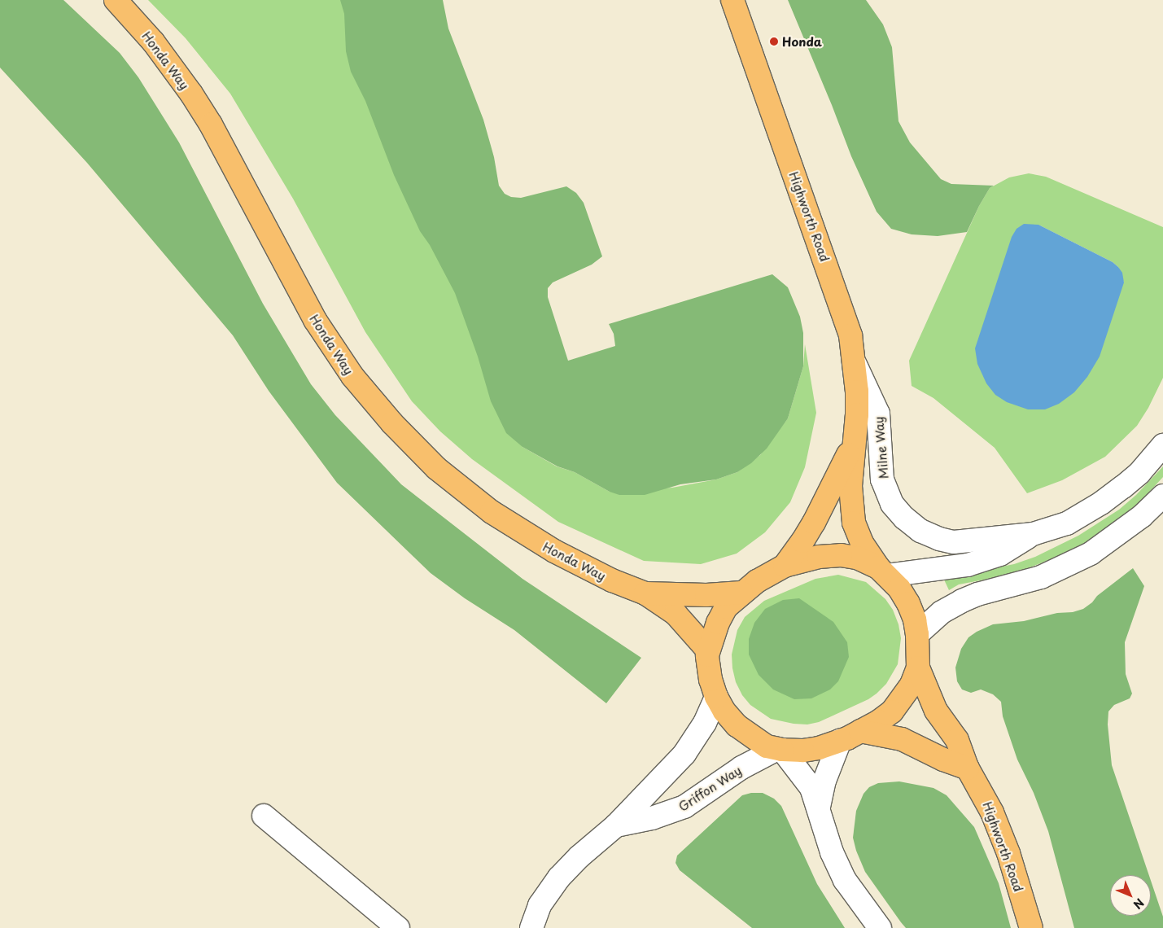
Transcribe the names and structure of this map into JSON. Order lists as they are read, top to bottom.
{
  "streets": {
    "main road": ["Honda Way", "Highworth Road"],
    "street": ["Milne Way", "Griffon Way"]
  },
  "crossings": [
    ["Highworth Road", "Milne Way"]
  ],
  "places": ["Honda"],
  "north": "bottom right"
}
